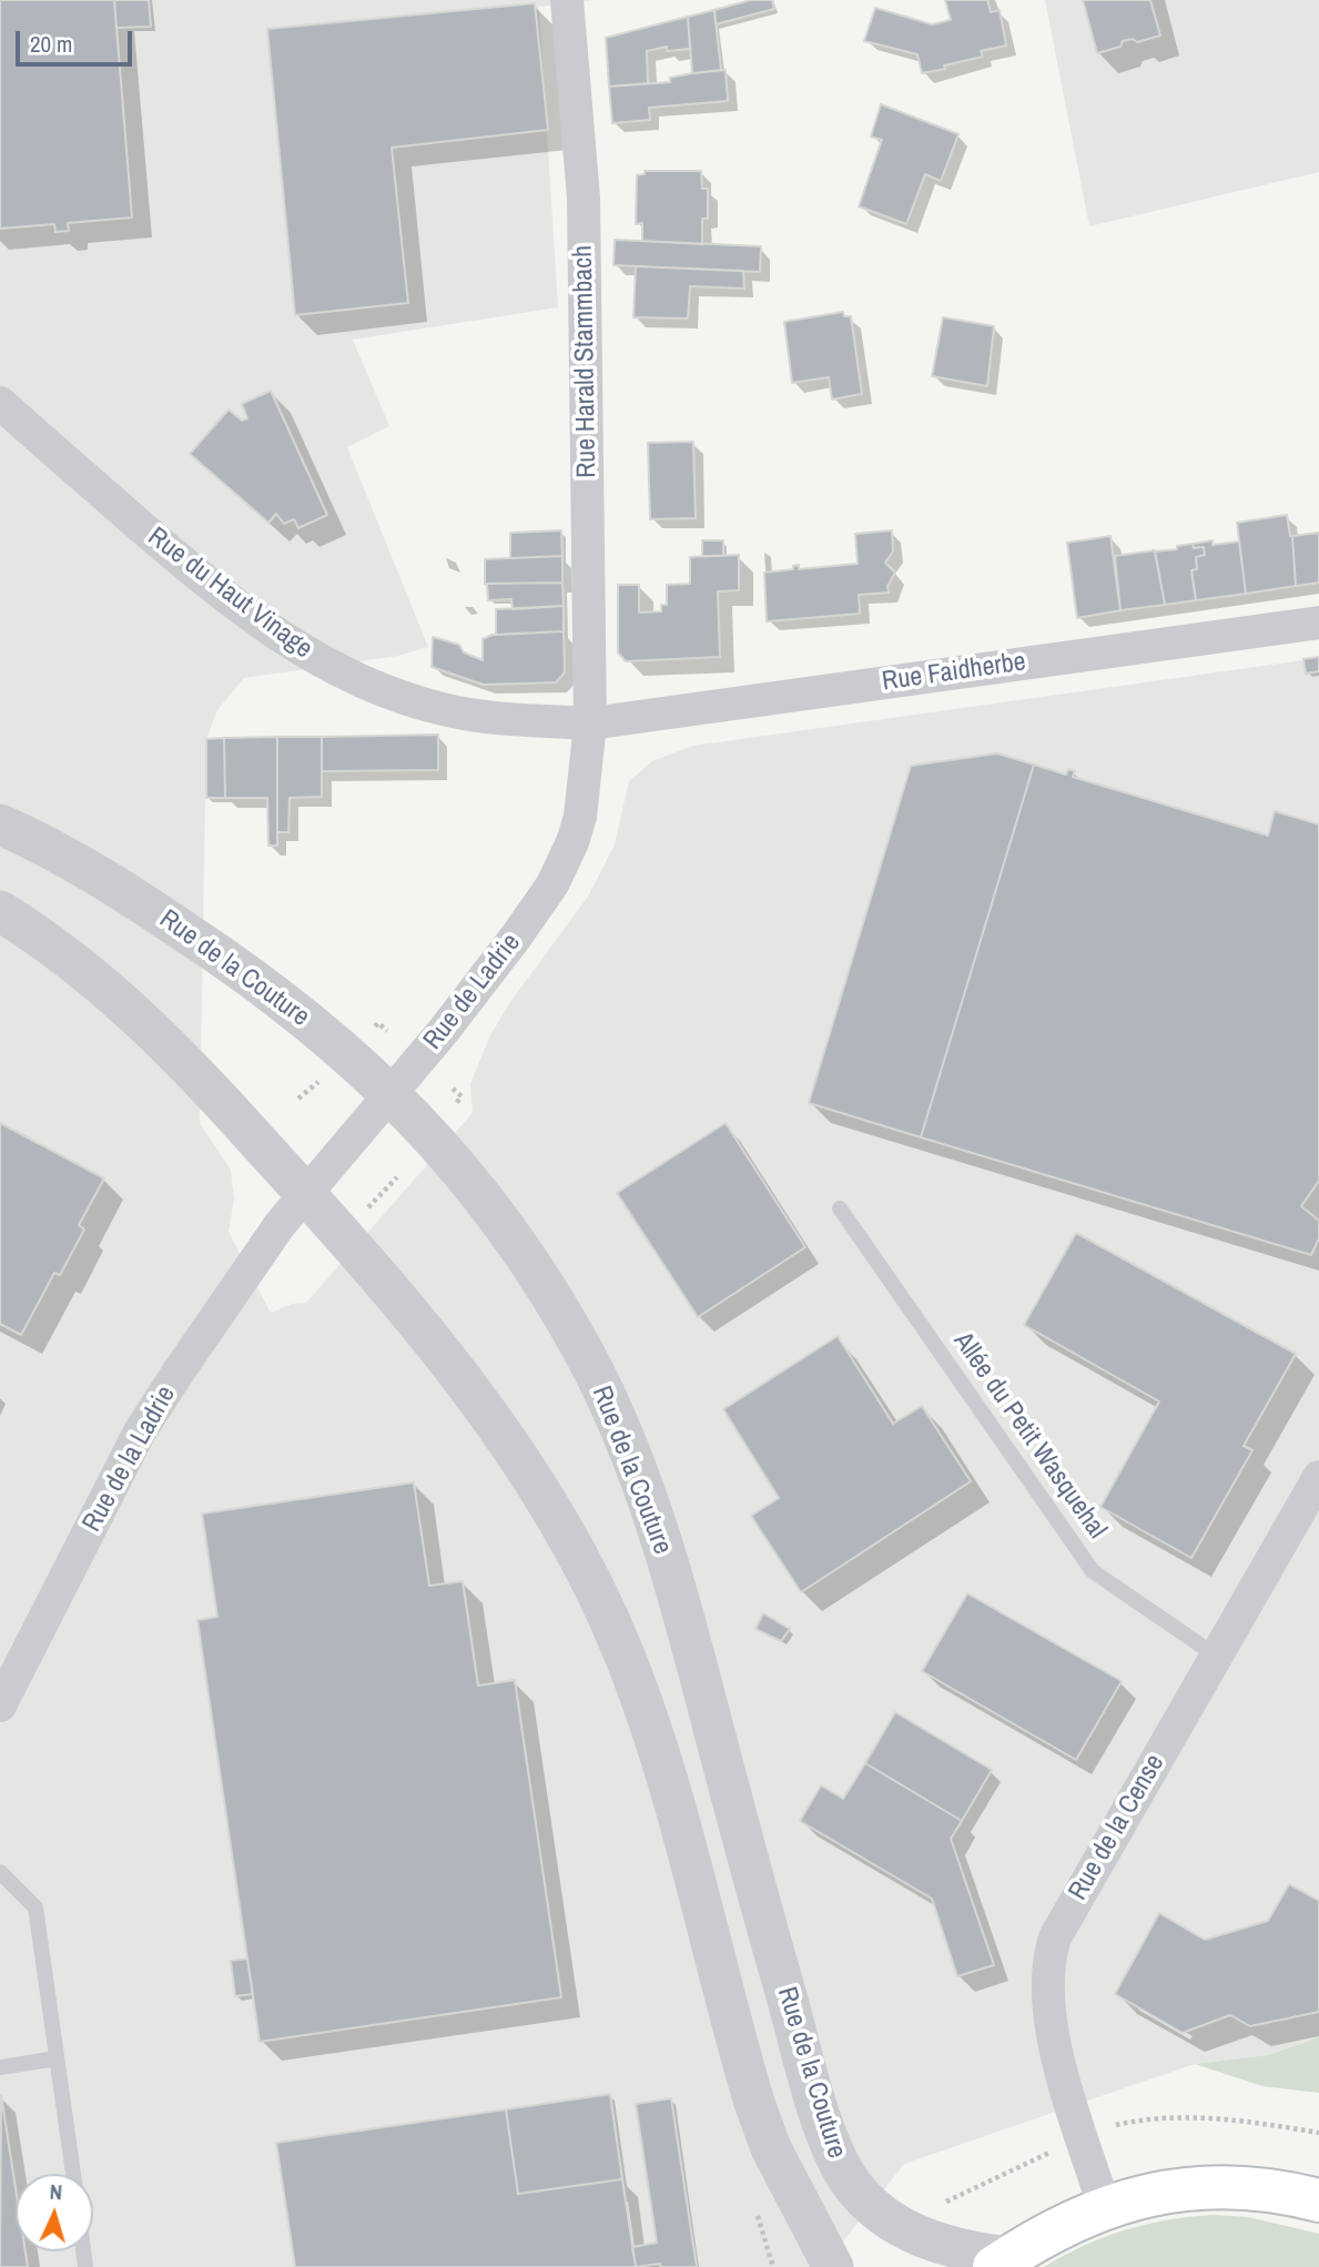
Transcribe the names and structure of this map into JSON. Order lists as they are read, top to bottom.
{
  "streets": {
    "street": [
      "Rue Harald Stammbach",
      "Rue du Haut Vinage",
      "Rue Faidherbe",
      "Rue de la Couture",
      "Rue de Ladrie",
      "Rue de la Ladrie",
      "Rue de la Cense"
    ],
    "lane": ["Allée du Petit Wasquehal"]
  },
  "crossings": [
    ["Rue Harald Stammbach", "Rue du Haut Vinage"],
    ["Rue Harald Stammbach", "Rue Faidherbe"],
    ["Rue Harald Stammbach", "Rue de Ladrie"],
    ["Rue du Haut Vinage", "Rue Faidherbe"],
    ["Rue du Haut Vinage", "Rue de Ladrie"],
    ["Rue Faidherbe", "Rue de Ladrie"],
    ["Rue de la Couture", "Rue de Ladrie"],
    ["Rue de Ladrie", "Rue de la Ladrie"],
    ["Allée du Petit Wasquehal", "Rue de la Cense"]
  ],
  "scale_bar": "20 m",
  "north": "top"
}
